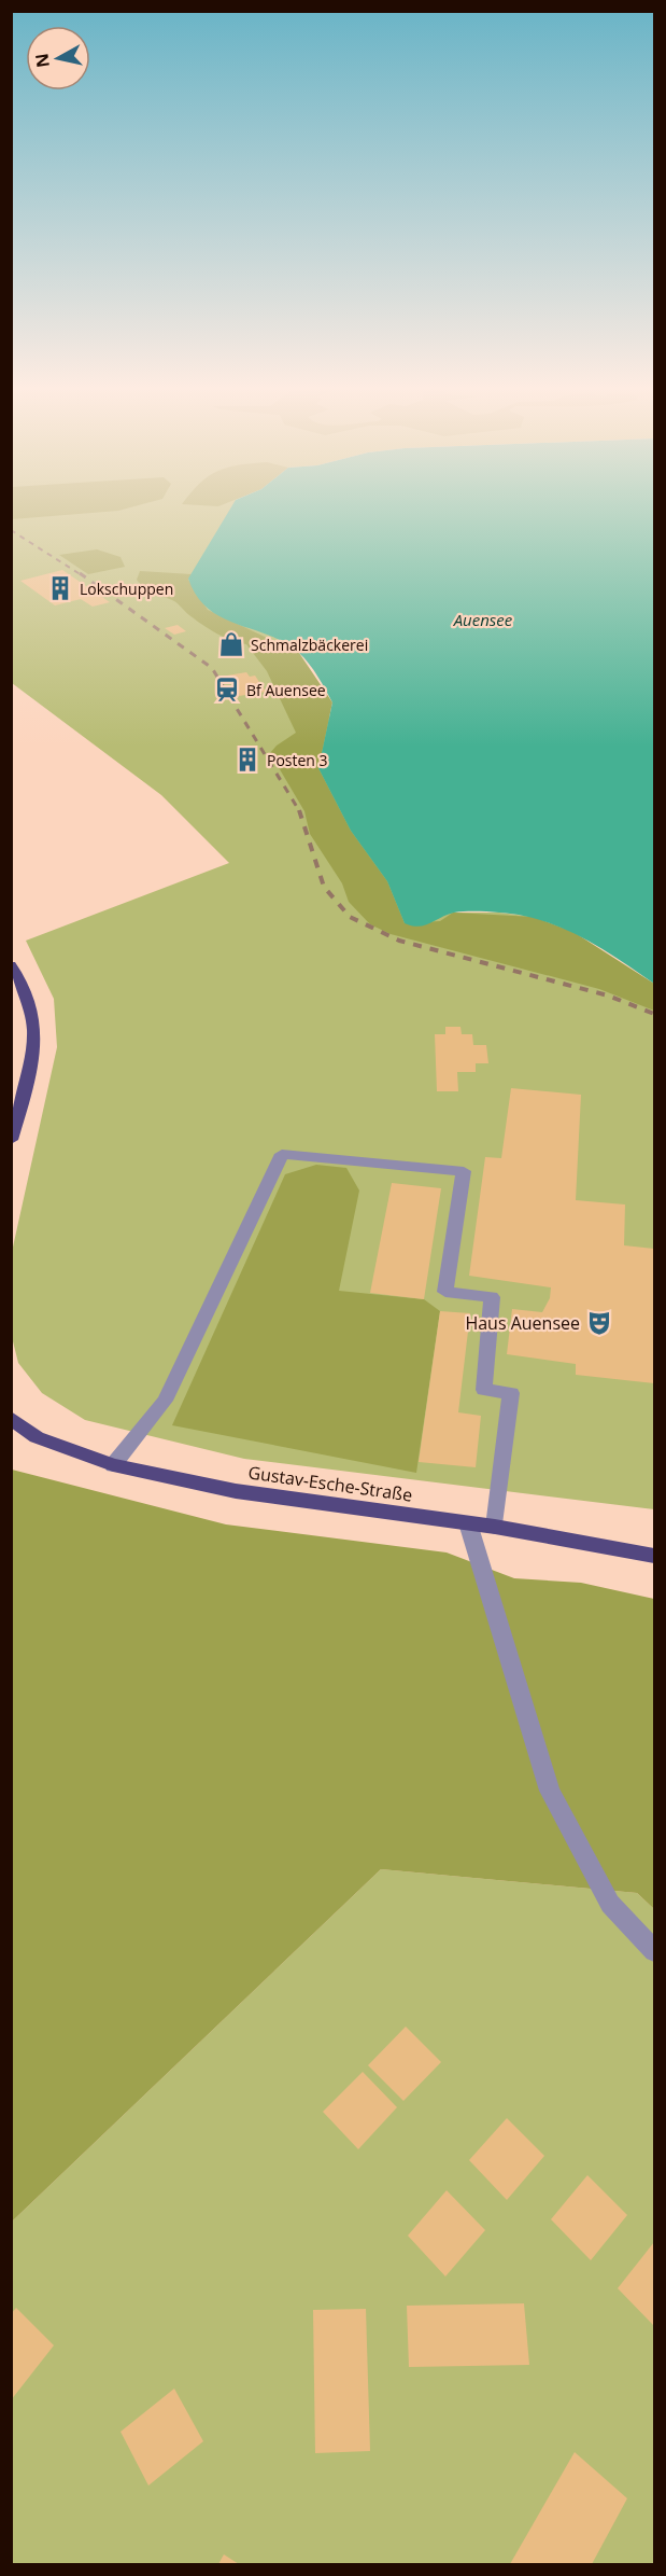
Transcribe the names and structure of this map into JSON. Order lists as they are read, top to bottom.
{
  "streets": {
    "main road": ["Gustav-Esche-Straße"]
  },
  "water": ["Auensee"],
  "places": {
    "building": ["Lokschuppen", "Posten 3"],
    "shop": ["Schmalzbäckerei"],
    "station": ["Bf Auensee"],
    "theatre": ["Haus Auensee"]
  },
  "north": "left"
}
